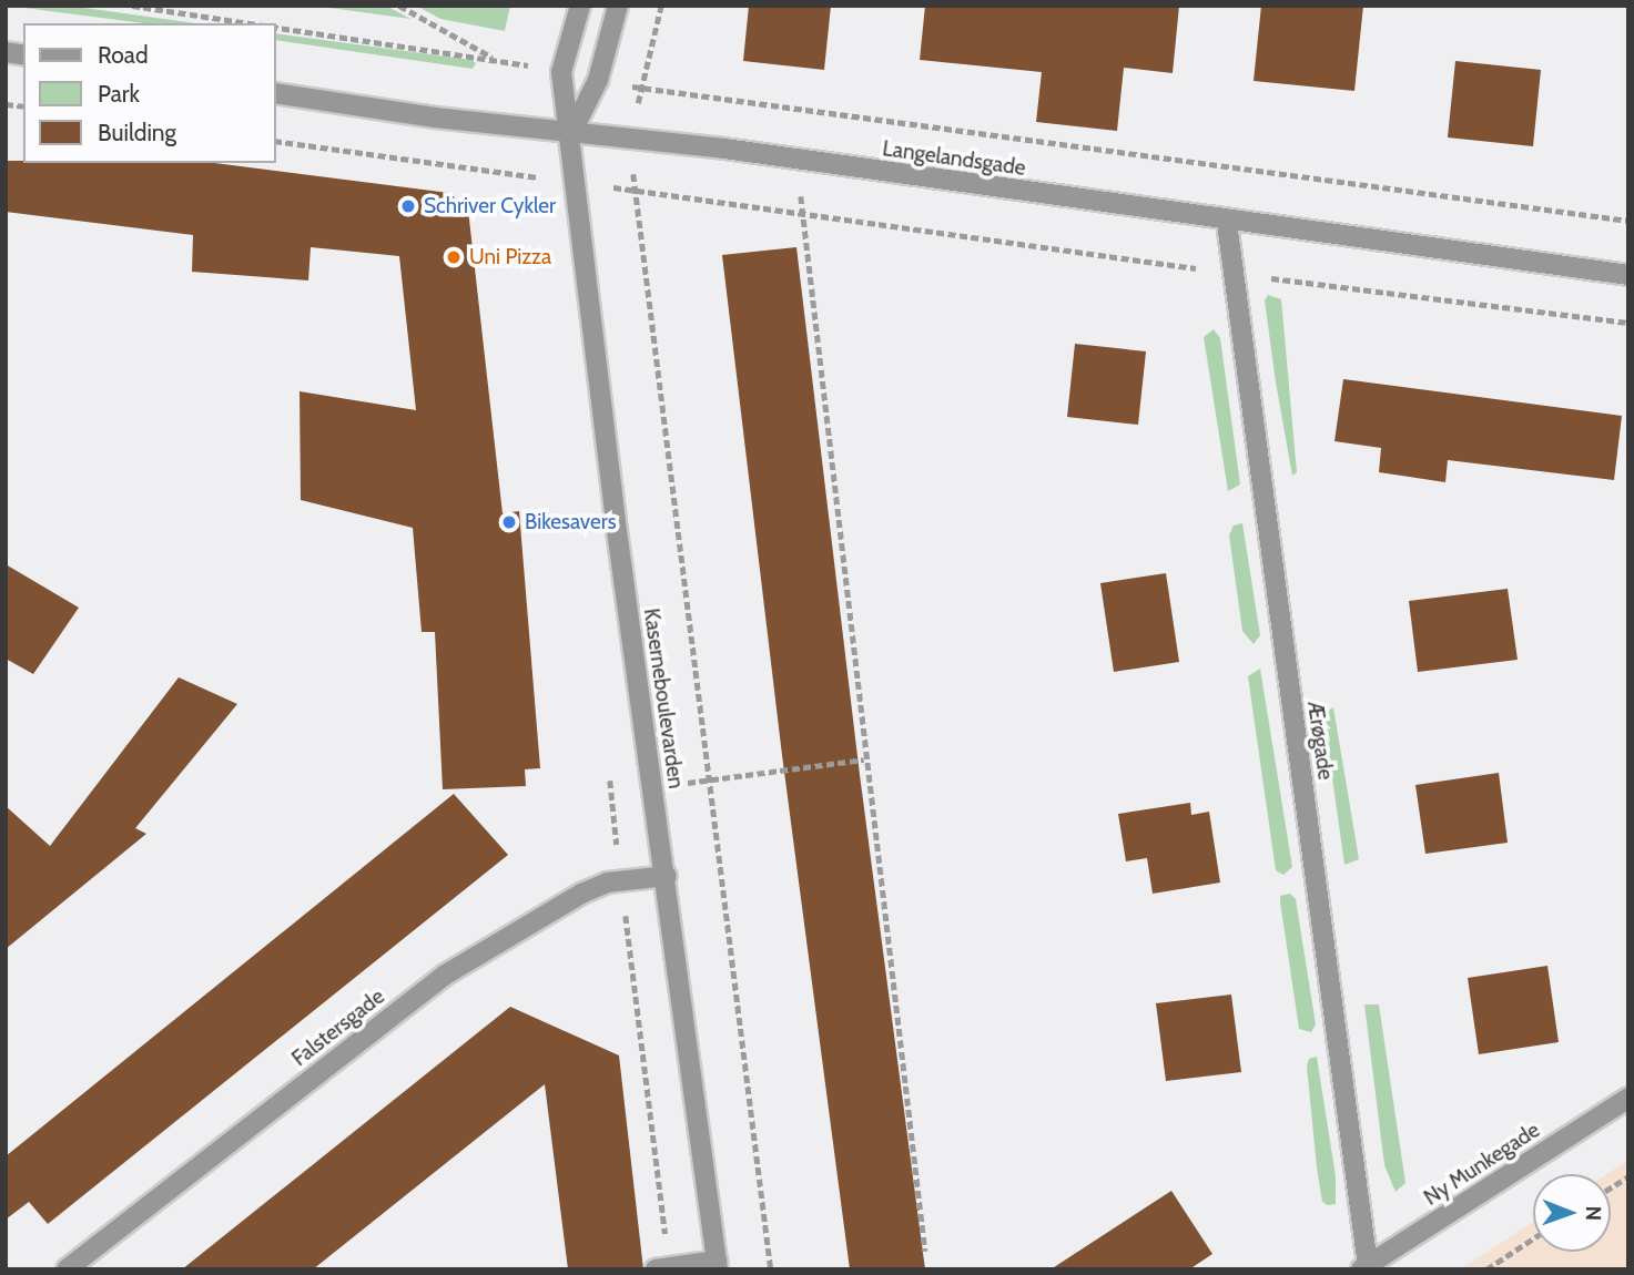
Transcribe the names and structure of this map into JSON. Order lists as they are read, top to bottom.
{
  "streets": {
    "street": [
      "Langelandsgade",
      "Kaserneboulevarden",
      "Ærøgade",
      "Falstersgade",
      "Ny Munkegade"
    ]
  },
  "crossings": [
    ["Langelandsgade", "Kaserneboulevarden"],
    ["Langelandsgade", "Ærøgade"],
    ["Kaserneboulevarden", "Falstersgade"],
    ["Ærøgade", "Ny Munkegade"]
  ],
  "places": ["Schriver Cykler", "Uni Pizza", "Bikesavers"],
  "legend": ["Road", "Park", "Building"],
  "north": "right"
}
